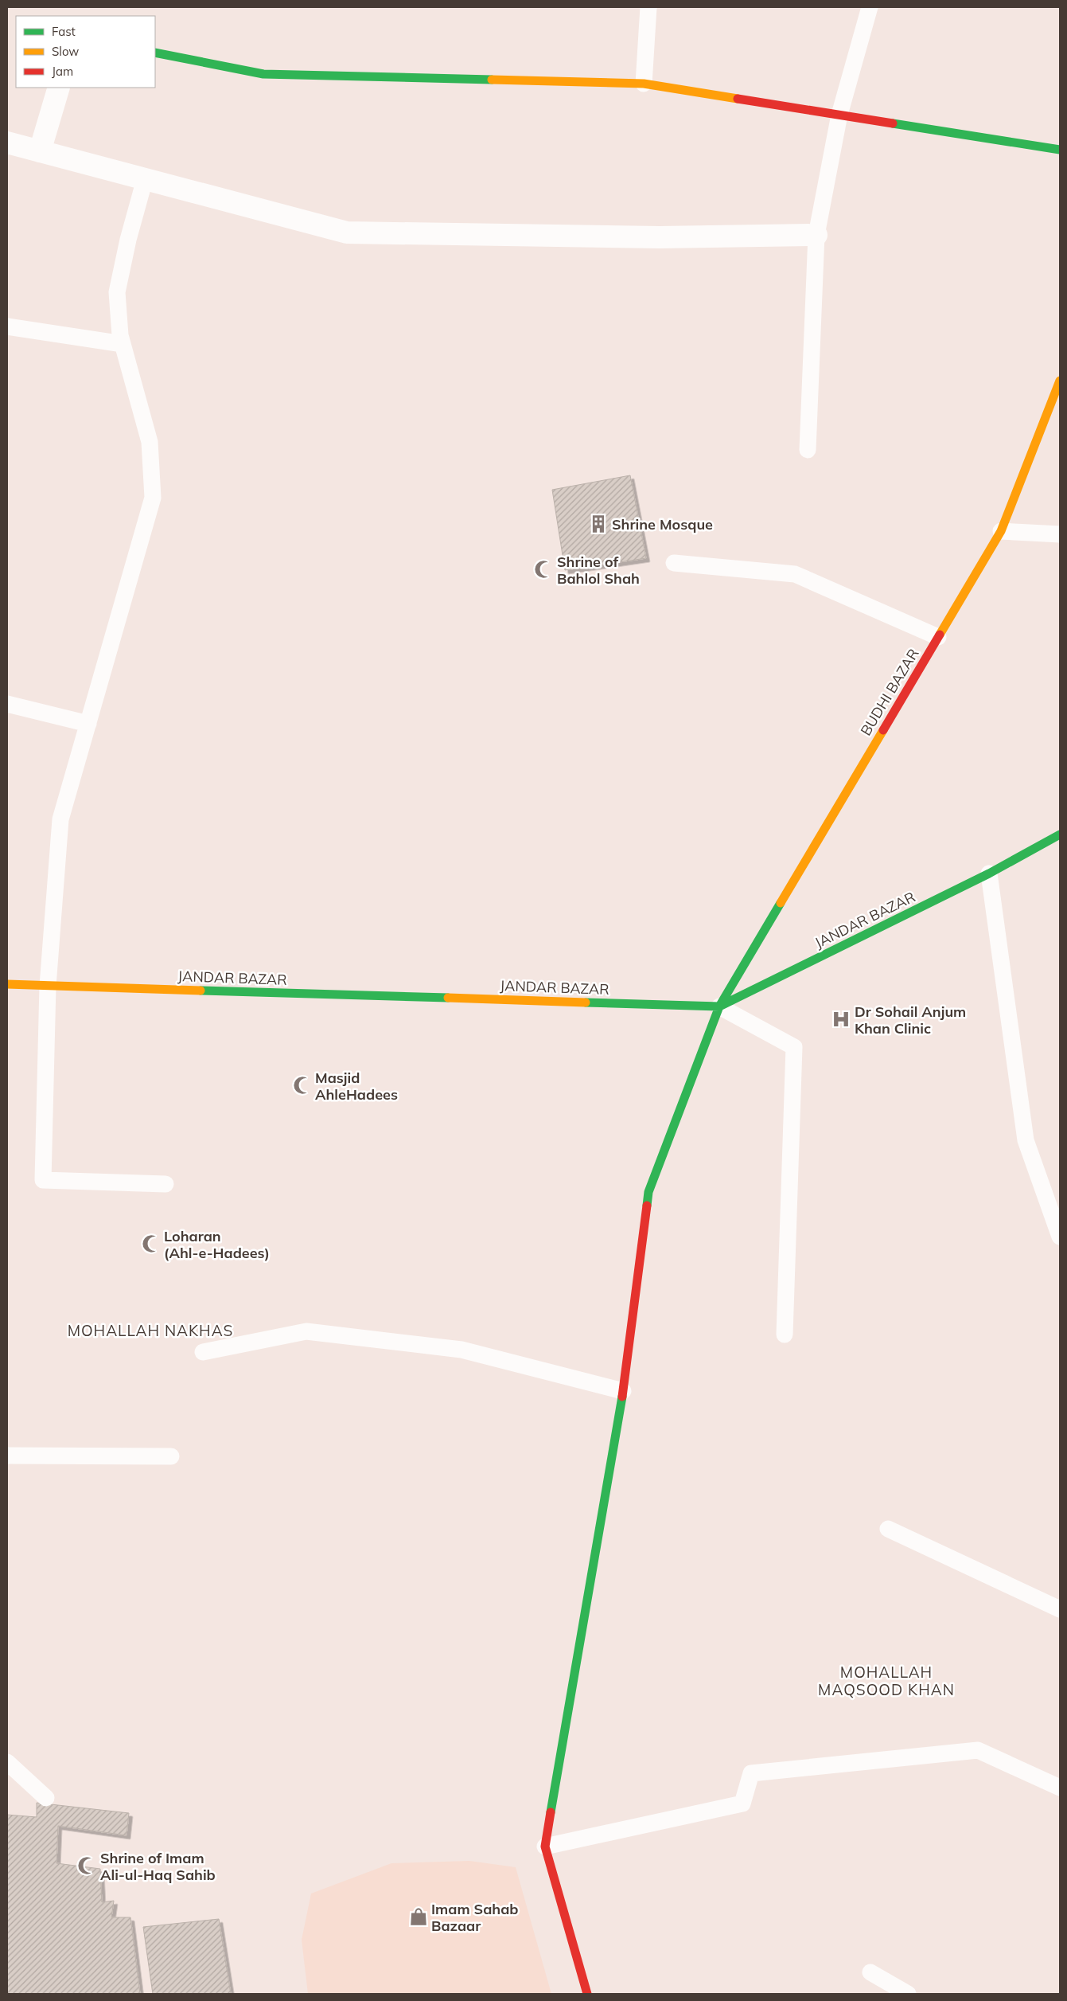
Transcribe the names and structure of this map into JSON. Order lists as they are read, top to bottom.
{
  "streets": {
    "street": ["BUDHI BAZAR", "JANDAR BAZAR"]
  },
  "crossings": [
    ["BUDHI BAZAR", "JANDAR BAZAR"]
  ],
  "districts": ["MOHALLAH NAKHAS", "MOHALLAH MAQSOOD KHAN"],
  "places": {
    "building": ["Shrine Mosque"],
    "mosque": [
      "Shrine of Bahlol Shah",
      "Masjid AhleHadees",
      "Loharan (Ahl-e-Hadees)",
      "Shrine of Imam Ali-ul-Haq Sahib"
    ],
    "hospital": ["Dr Sohail Anjum Khan Clinic"],
    "shop": ["Imam Sahab Bazaar"]
  },
  "legend": ["Fast", "Slow", "Jam"]
}
